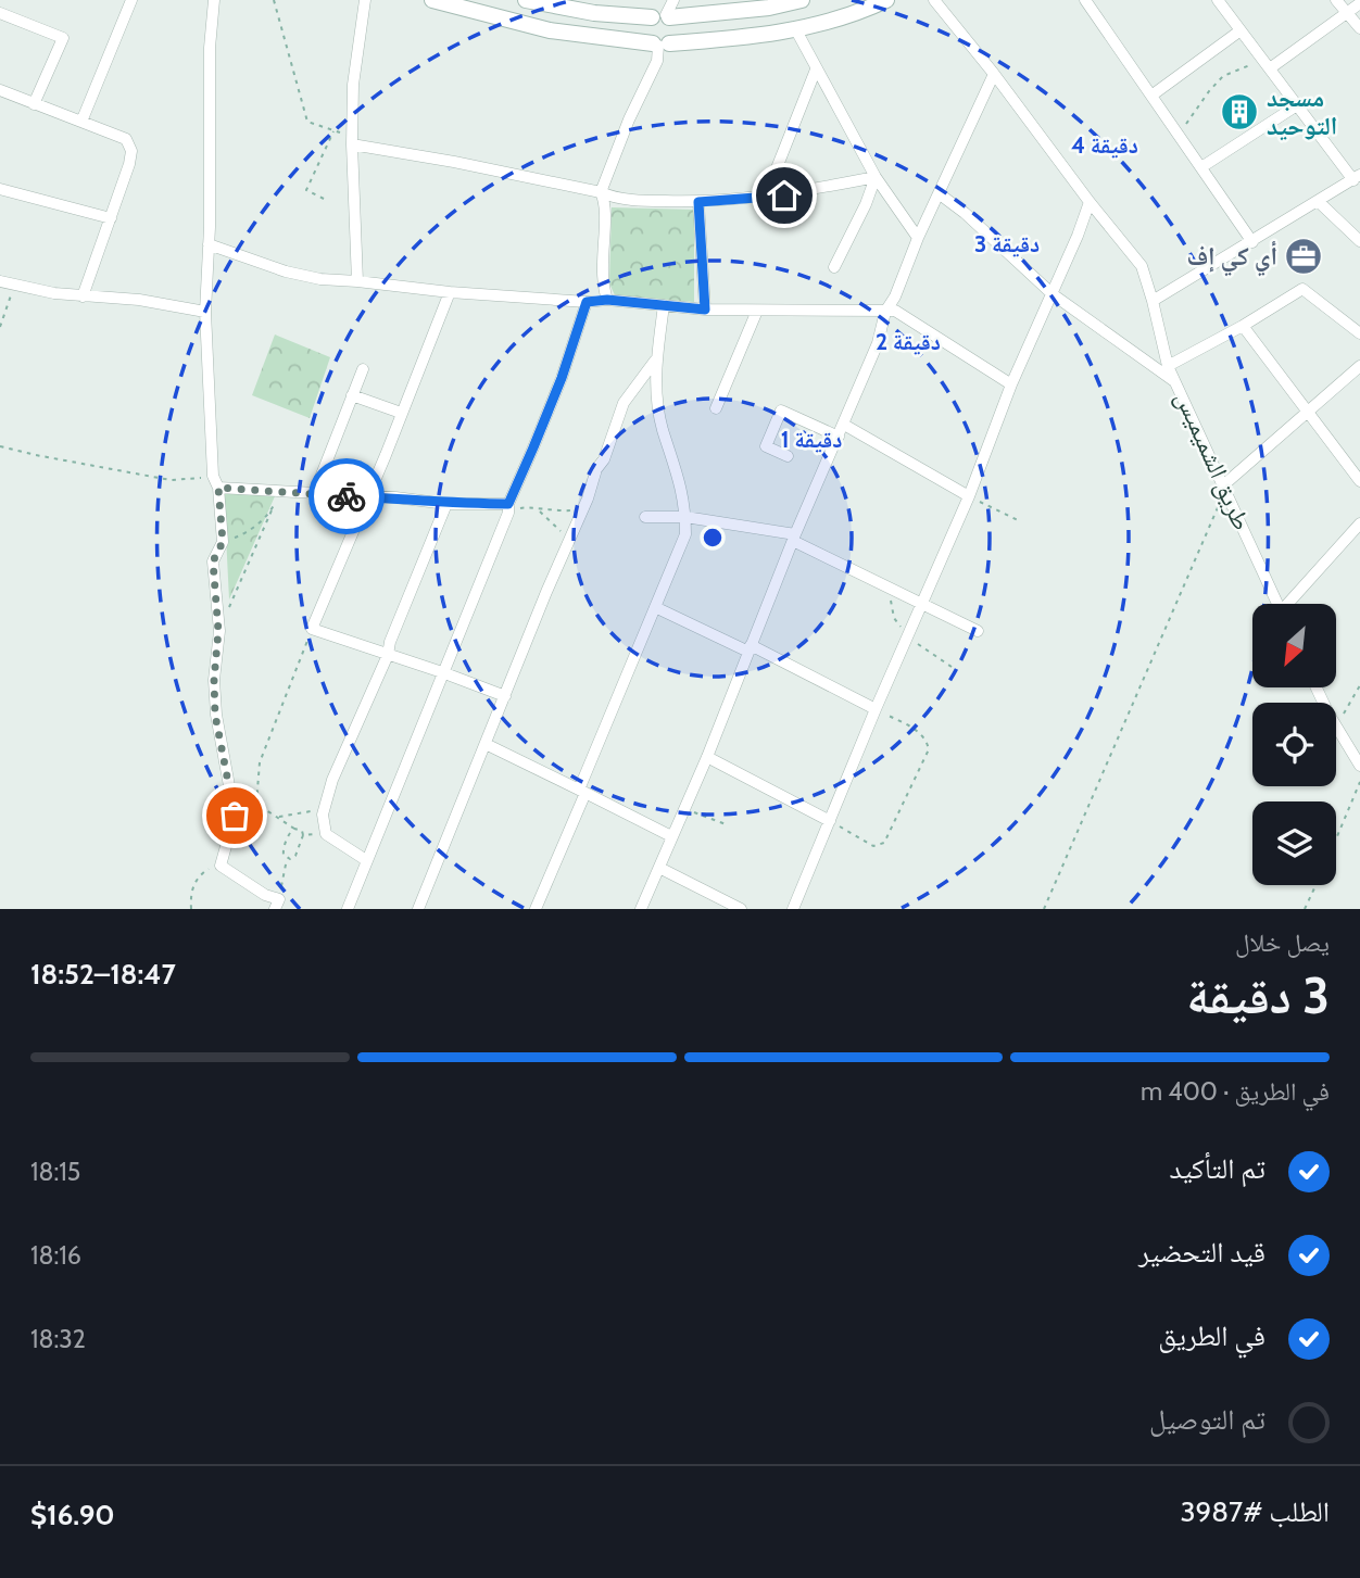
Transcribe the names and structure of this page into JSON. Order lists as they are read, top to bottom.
{
  "streets": {
    "street": ["طريق الشميميس"]
  },
  "places": {
    "building": ["مسجد التوحيد"],
    "office": ["أي كي إف"]
  },
  "north": "bottom left",
  "page": {
    "heading": ["3 دقيقة", "يصل خلال", "18:47–18:52"],
    "panel": ["الطلب #3987", "$16.90"],
    "bar": "في الطريق · 400 m",
    "list": [
      ["تم التأكيد", "18:15"],
      ["قيد التحضير", "18:16"],
      ["في الطريق", "18:32"],
      "تم التوصيل"
    ]
  },
  "rings": [
    "4 دقيقة",
    "3 دقيقة",
    "2 دقيقة",
    "1 دقيقة"
  ]
}
